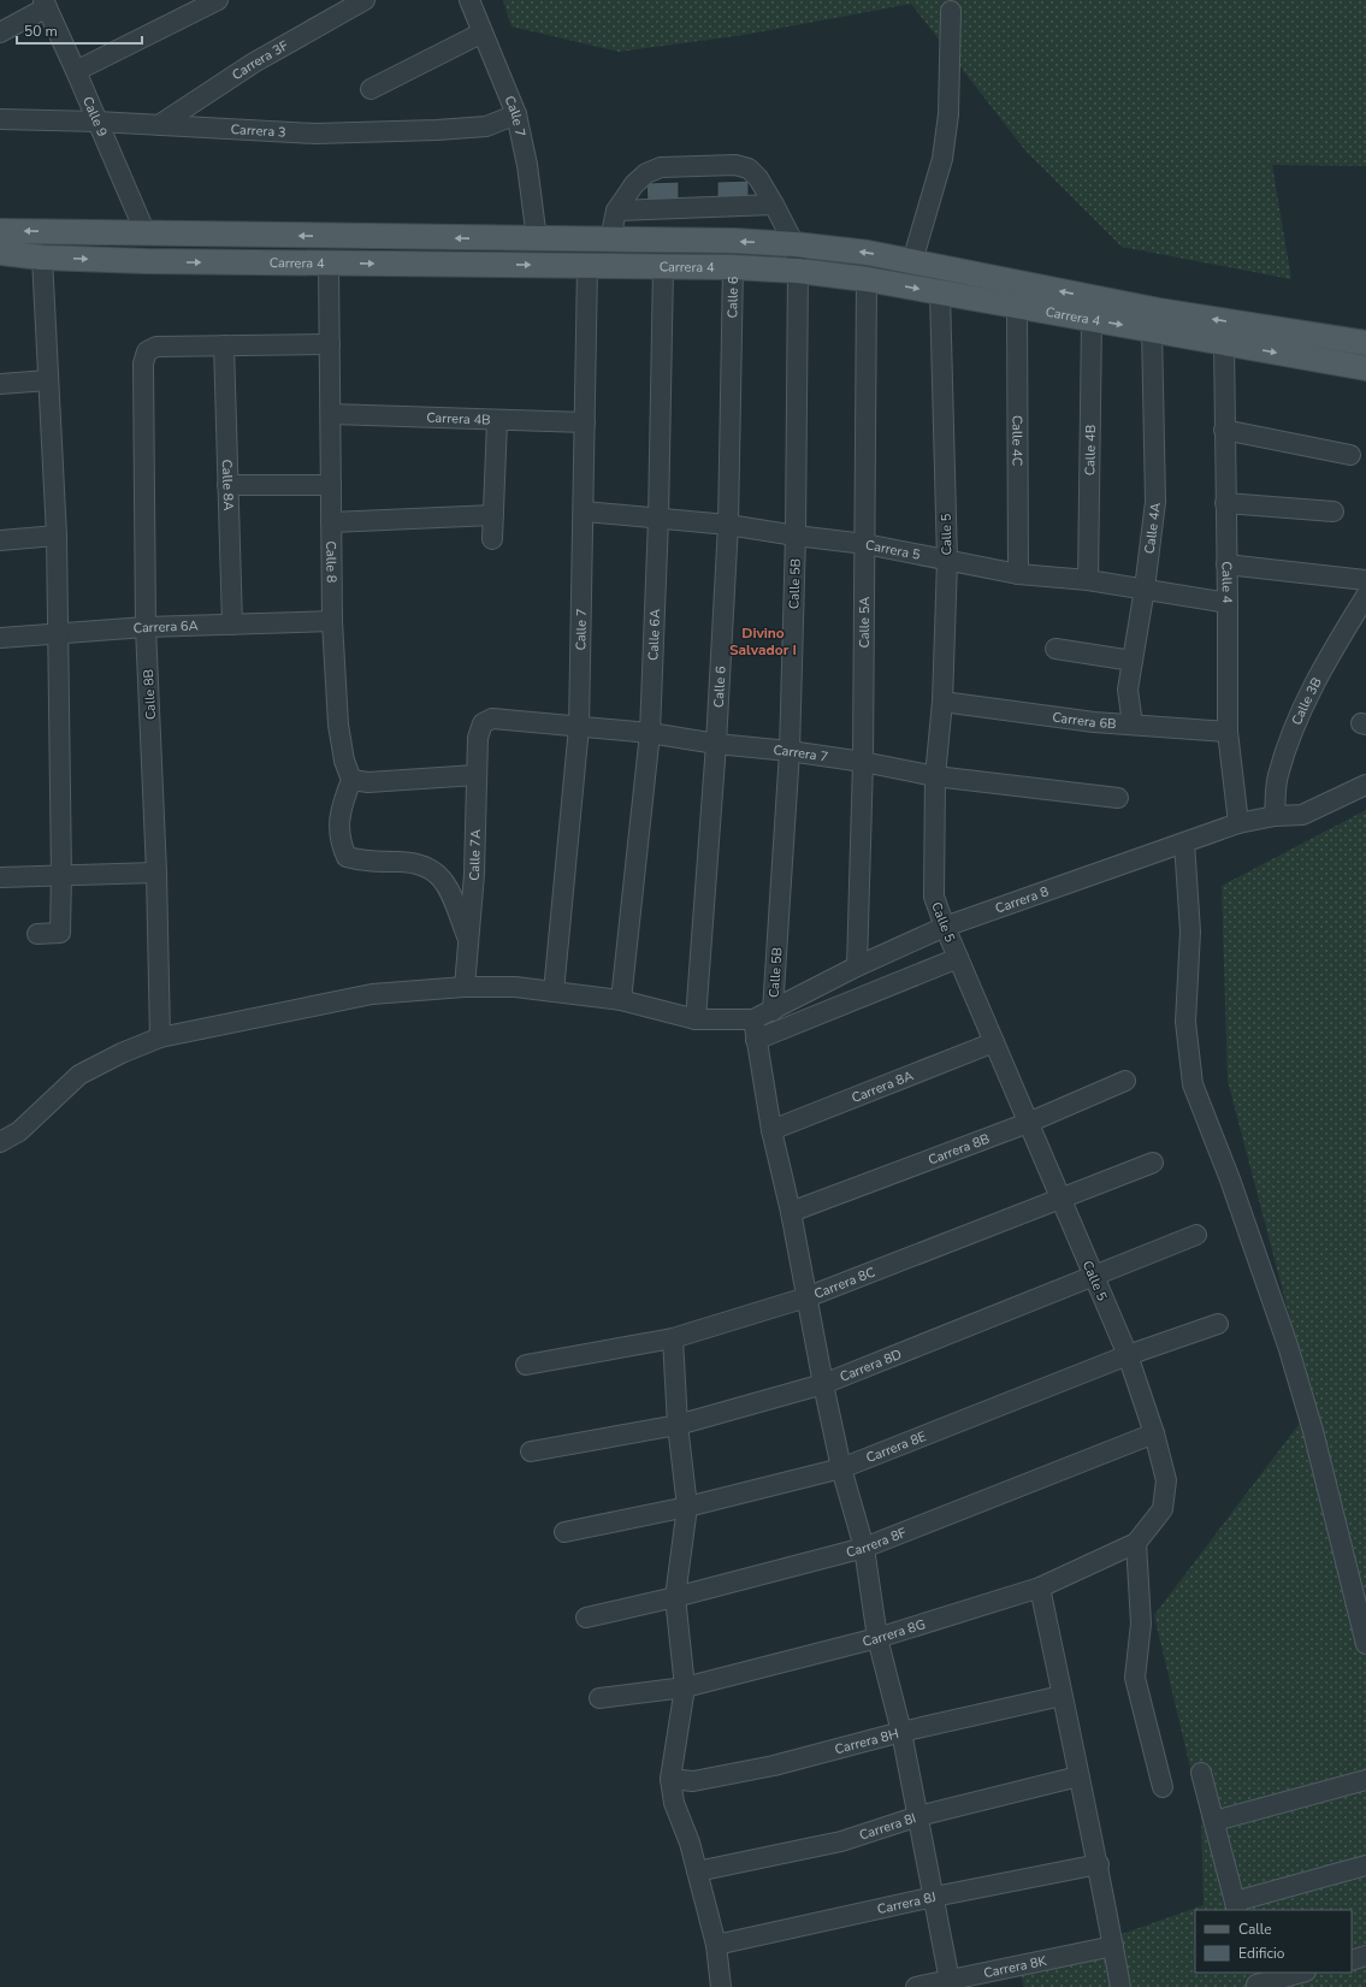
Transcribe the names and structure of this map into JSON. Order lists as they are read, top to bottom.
{
  "streets": {
    "main road": ["Carrera 4"],
    "street": [
      "Carrera 3F",
      "Calle 9",
      "Calle 7",
      "Carrera 3",
      "Calle 6",
      "Carrera 4B",
      "Calle 4C",
      "Calle 4B",
      "Calle 8A",
      "Calle 4A",
      "Calle 5",
      "Carrera 5",
      "Calle 8",
      "Calle 4",
      "Calle 5B",
      "Calle 5A",
      "Carrera 6A",
      "Calle 6A",
      "Calle 8B",
      "Calle 3B",
      "Carrera 6B",
      "Carrera 7",
      "Calle 7A",
      "Carrera 8",
      "Carrera 8A",
      "Carrera 8B",
      "Carrera 8C",
      "Carrera 8D",
      "Carrera 8E",
      "Carrera 8F",
      "Carrera 8G",
      "Carrera 8H",
      "Carrera 8I",
      "Carrera 8J",
      "Carrera 8K"
    ]
  },
  "crossings": [
    ["Carrera 3F", "Carrera 3"],
    ["Calle 9", "Carrera 3"],
    ["Calle 9", "Carrera 4"],
    ["Calle 7", "Carrera 3"],
    ["Calle 7", "Carrera 4"],
    ["Calle 7", "Carrera 4B"],
    ["Calle 7", "Carrera 5"],
    ["Calle 7", "Carrera 7"],
    ["Carrera 4", "Calle 6"],
    ["Carrera 4", "Calle 4C"],
    ["Carrera 4", "Calle 4B"],
    ["Carrera 4", "Calle 4A"],
    ["Carrera 4", "Calle 5"],
    ["Carrera 4", "Calle 8"],
    ["Carrera 4", "Calle 4"],
    ["Carrera 4", "Calle 5B"],
    ["Carrera 4", "Calle 5A"],
    ["Carrera 4", "Calle 6A"],
    ["Calle 6", "Carrera 5"],
    ["Calle 6", "Carrera 7"],
    ["Carrera 4B", "Calle 8"],
    ["Calle 4C", "Carrera 5"],
    ["Calle 4B", "Carrera 5"],
    ["Calle 8A", "Carrera 6A"],
    ["Calle 8A", "Calle 8B"],
    ["Calle 4A", "Carrera 5"],
    ["Calle 4A", "Carrera 6B"],
    ["Calle 5", "Carrera 5"],
    ["Calle 5", "Carrera 6B"],
    ["Calle 5", "Carrera 7"],
    ["Calle 5", "Carrera 8"],
    ["Calle 5", "Carrera 8A"],
    ["Calle 5", "Carrera 8B"],
    ["Calle 5", "Carrera 8C"],
    ["Calle 5", "Carrera 8D"],
    ["Calle 5", "Carrera 8E"],
    ["Calle 5", "Carrera 8F"],
    ["Calle 5", "Carrera 8G"],
    ["Carrera 5", "Calle 4"],
    ["Carrera 5", "Calle 5B"],
    ["Carrera 5", "Calle 5A"],
    ["Carrera 5", "Calle 6A"],
    ["Calle 8", "Carrera 6A"],
    ["Calle 4", "Carrera 6B"],
    ["Calle 4", "Carrera 8"],
    ["Calle 5B", "Carrera 7"],
    ["Calle 5B", "Carrera 8"],
    ["Calle 5A", "Carrera 7"],
    ["Calle 5A", "Carrera 8"],
    ["Carrera 6A", "Calle 8B"],
    ["Calle 6A", "Carrera 7"],
    ["Calle 3B", "Carrera 8"],
    ["Carrera 7", "Calle 7A"]
  ],
  "districts": ["Divino Salvador I"],
  "legend": ["Calle", "Edificio"],
  "scale_bar": "50 m"
}
